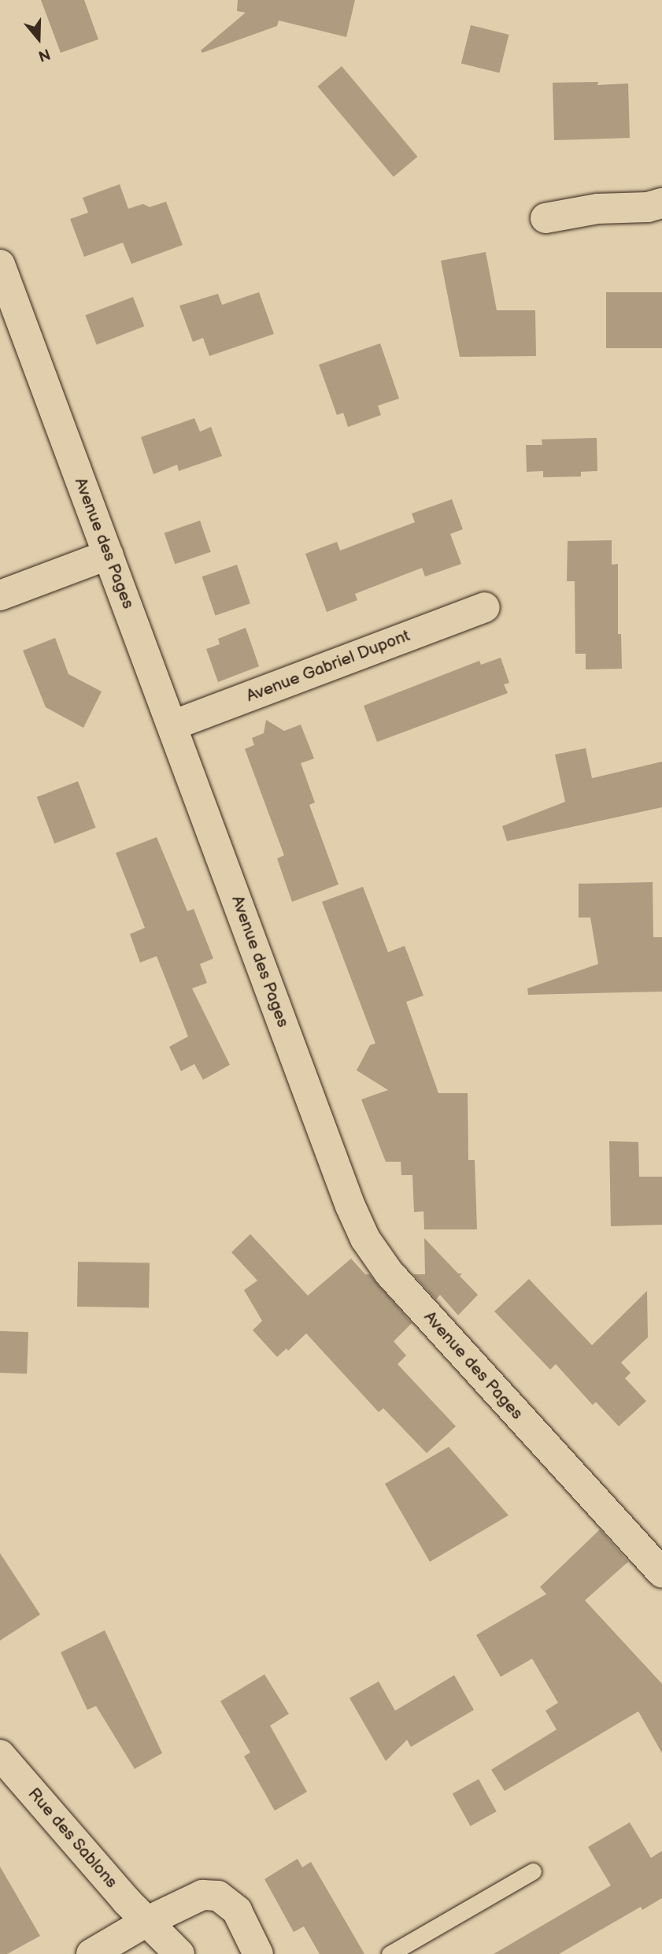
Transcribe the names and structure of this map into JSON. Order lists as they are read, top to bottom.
{
  "streets": {
    "street": ["Avenue des Pages", "Avenue Gabriel Dupont", "Rue des Sablons"]
  },
  "crossings": [
    ["Avenue des Pages", "Avenue Gabriel Dupont"]
  ],
  "north": "bottom"
}
